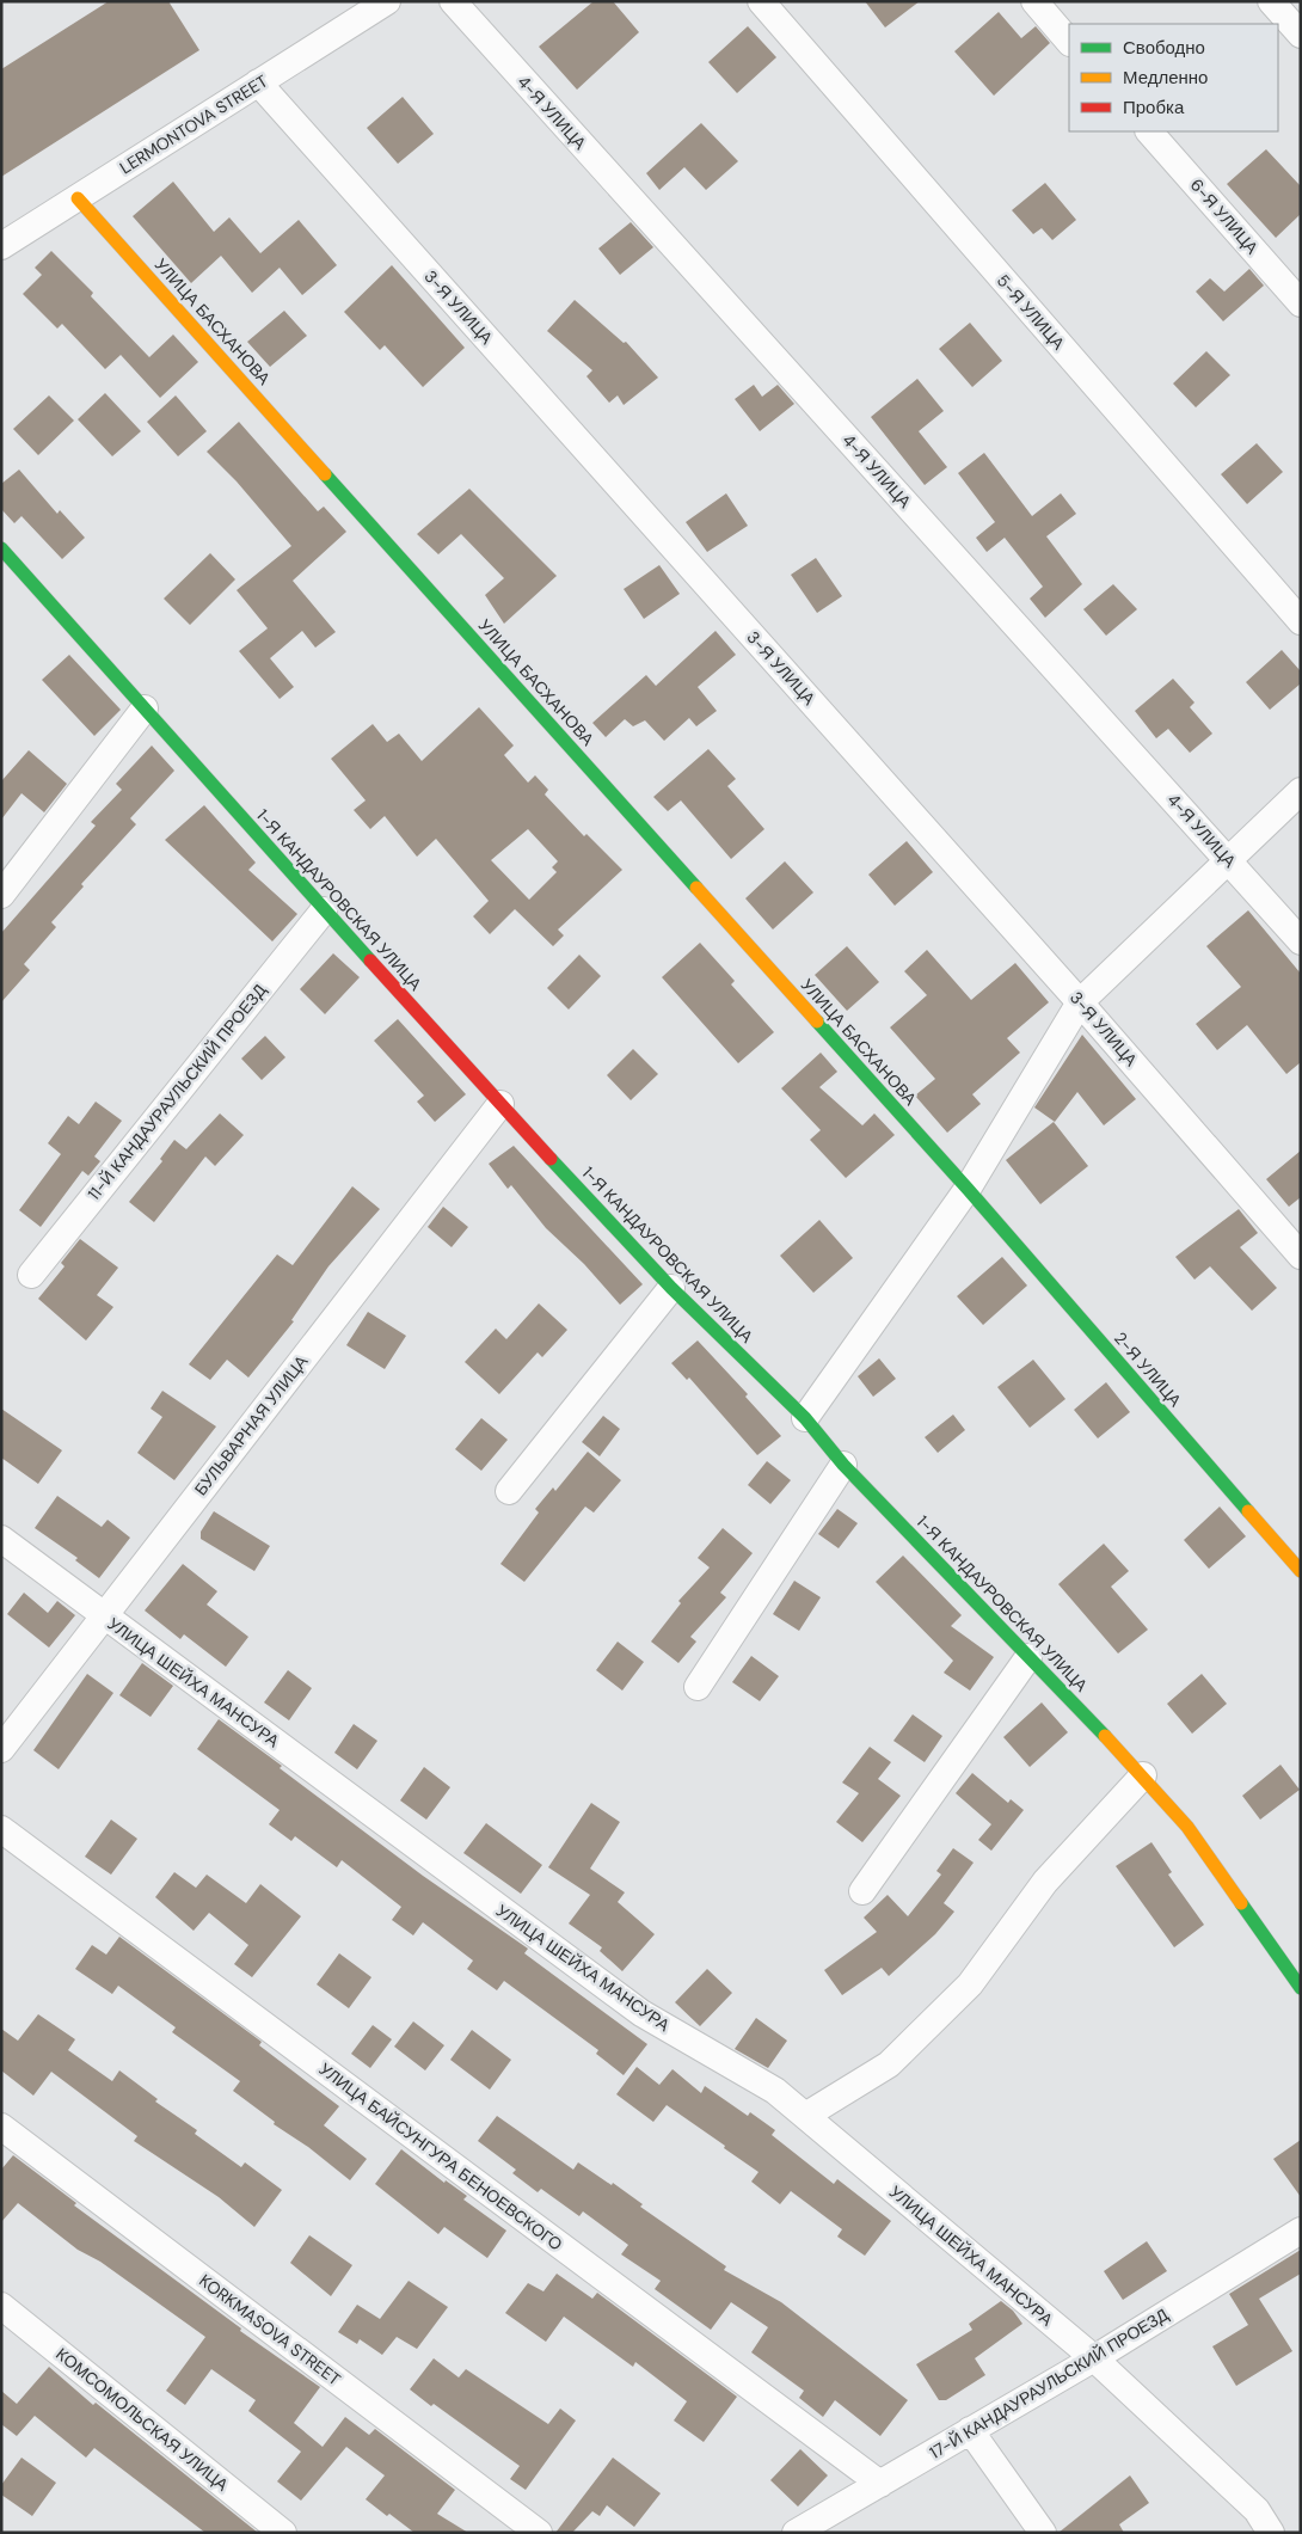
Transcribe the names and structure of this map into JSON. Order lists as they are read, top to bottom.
{
  "streets": {
    "street": [
      "4-Я УЛИЦА",
      "LERMONTOVA STREET",
      "6-Я УЛИЦА",
      "3-Я УЛИЦА",
      "5-Я УЛИЦА",
      "УЛИЦА БАСХАНОВА",
      "1-Я КАНДАУРОВСКАЯ УЛИЦА",
      "11-Й КАНДАУРАУЛЬСКИЙ ПРОЕЗД",
      "2-Я УЛИЦА",
      "БУЛЬВАРНАЯ УЛИЦА",
      "УЛИЦА ШЕЙХА МАНСУРА",
      "УЛИЦА БАЙСУНГУРА БЕНОЕВСКОГО",
      "KORKMASOVA STREET",
      "17-Й КАНДАУРАУЛЬСКИЙ ПРОЕЗД",
      "КОМСОМОЛЬСКАЯ УЛИЦА"
    ]
  },
  "crossings": [
    ["LERMONTOVA STREET", "3-Я УЛИЦА"],
    ["LERMONTOVA STREET", "УЛИЦА БАСХАНОВА"],
    ["УЛИЦА БАСХАНОВА", "2-Я УЛИЦА"],
    ["1-Я КАНДАУРОВСКАЯ УЛИЦА", "11-Й КАНДАУРАУЛЬСКИЙ ПРОЕЗД"],
    ["1-Я КАНДАУРОВСКАЯ УЛИЦА", "БУЛЬВАРНАЯ УЛИЦА"],
    ["БУЛЬВАРНАЯ УЛИЦА", "УЛИЦА ШЕЙХА МАНСУРА"],
    ["УЛИЦА ШЕЙХА МАНСУРА", "17-Й КАНДАУРАУЛЬСКИЙ ПРОЕЗД"],
    ["УЛИЦА БАЙСУНГУРА БЕНОЕВСКОГО", "17-Й КАНДАУРАУЛЬСКИЙ ПРОЕЗД"]
  ],
  "legend": ["Свободно", "Медленно", "Пробка"]
}
